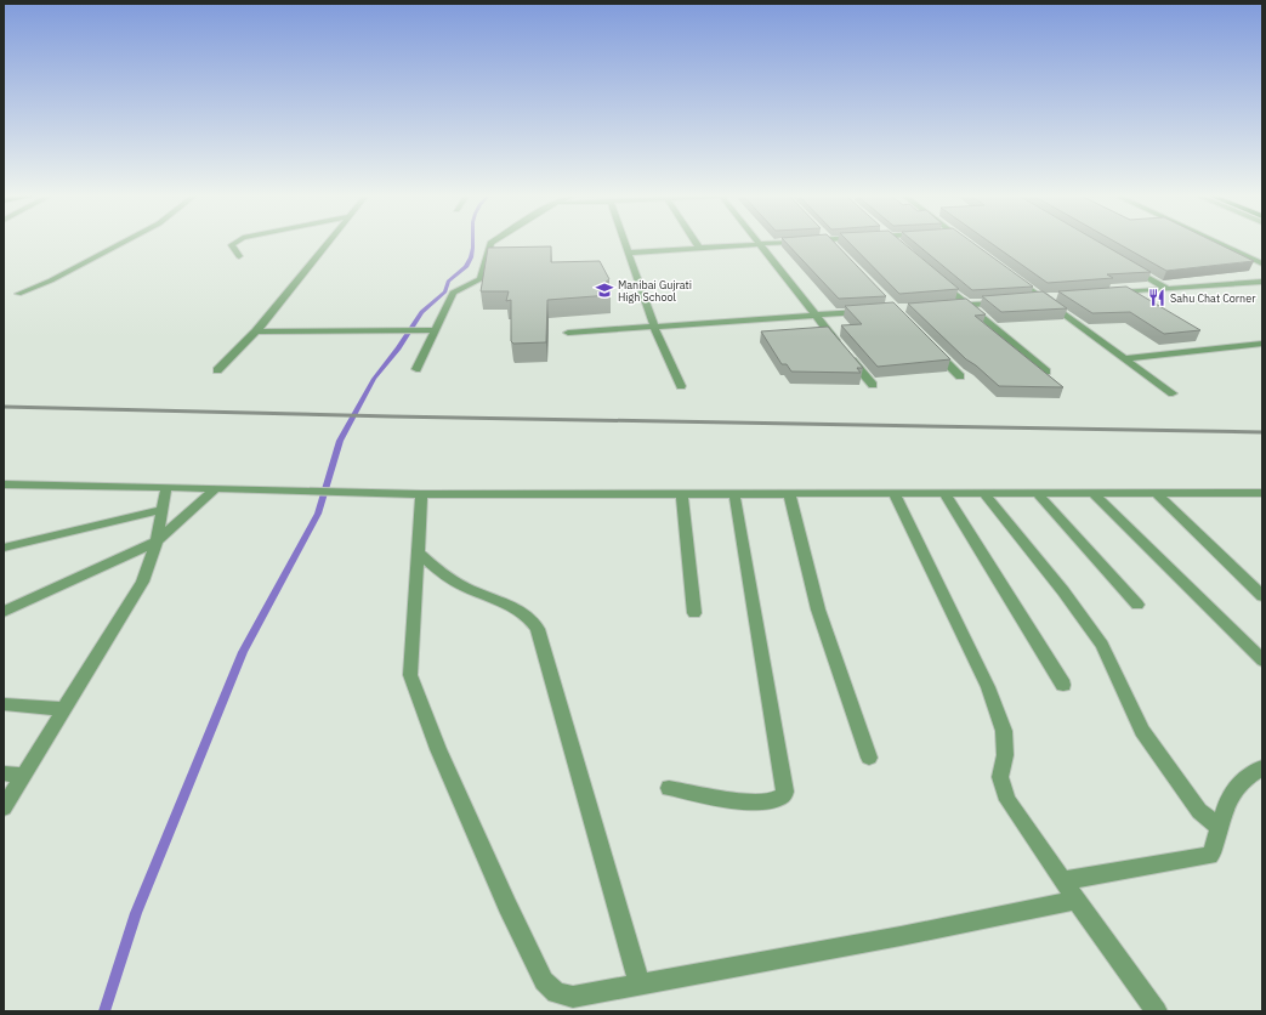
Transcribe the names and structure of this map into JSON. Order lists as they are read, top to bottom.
{
  "places": {
    "school or university": ["Manibai Gujrati High School"],
    "restaurant": ["Sahu Chat Corner"]
  }
}
